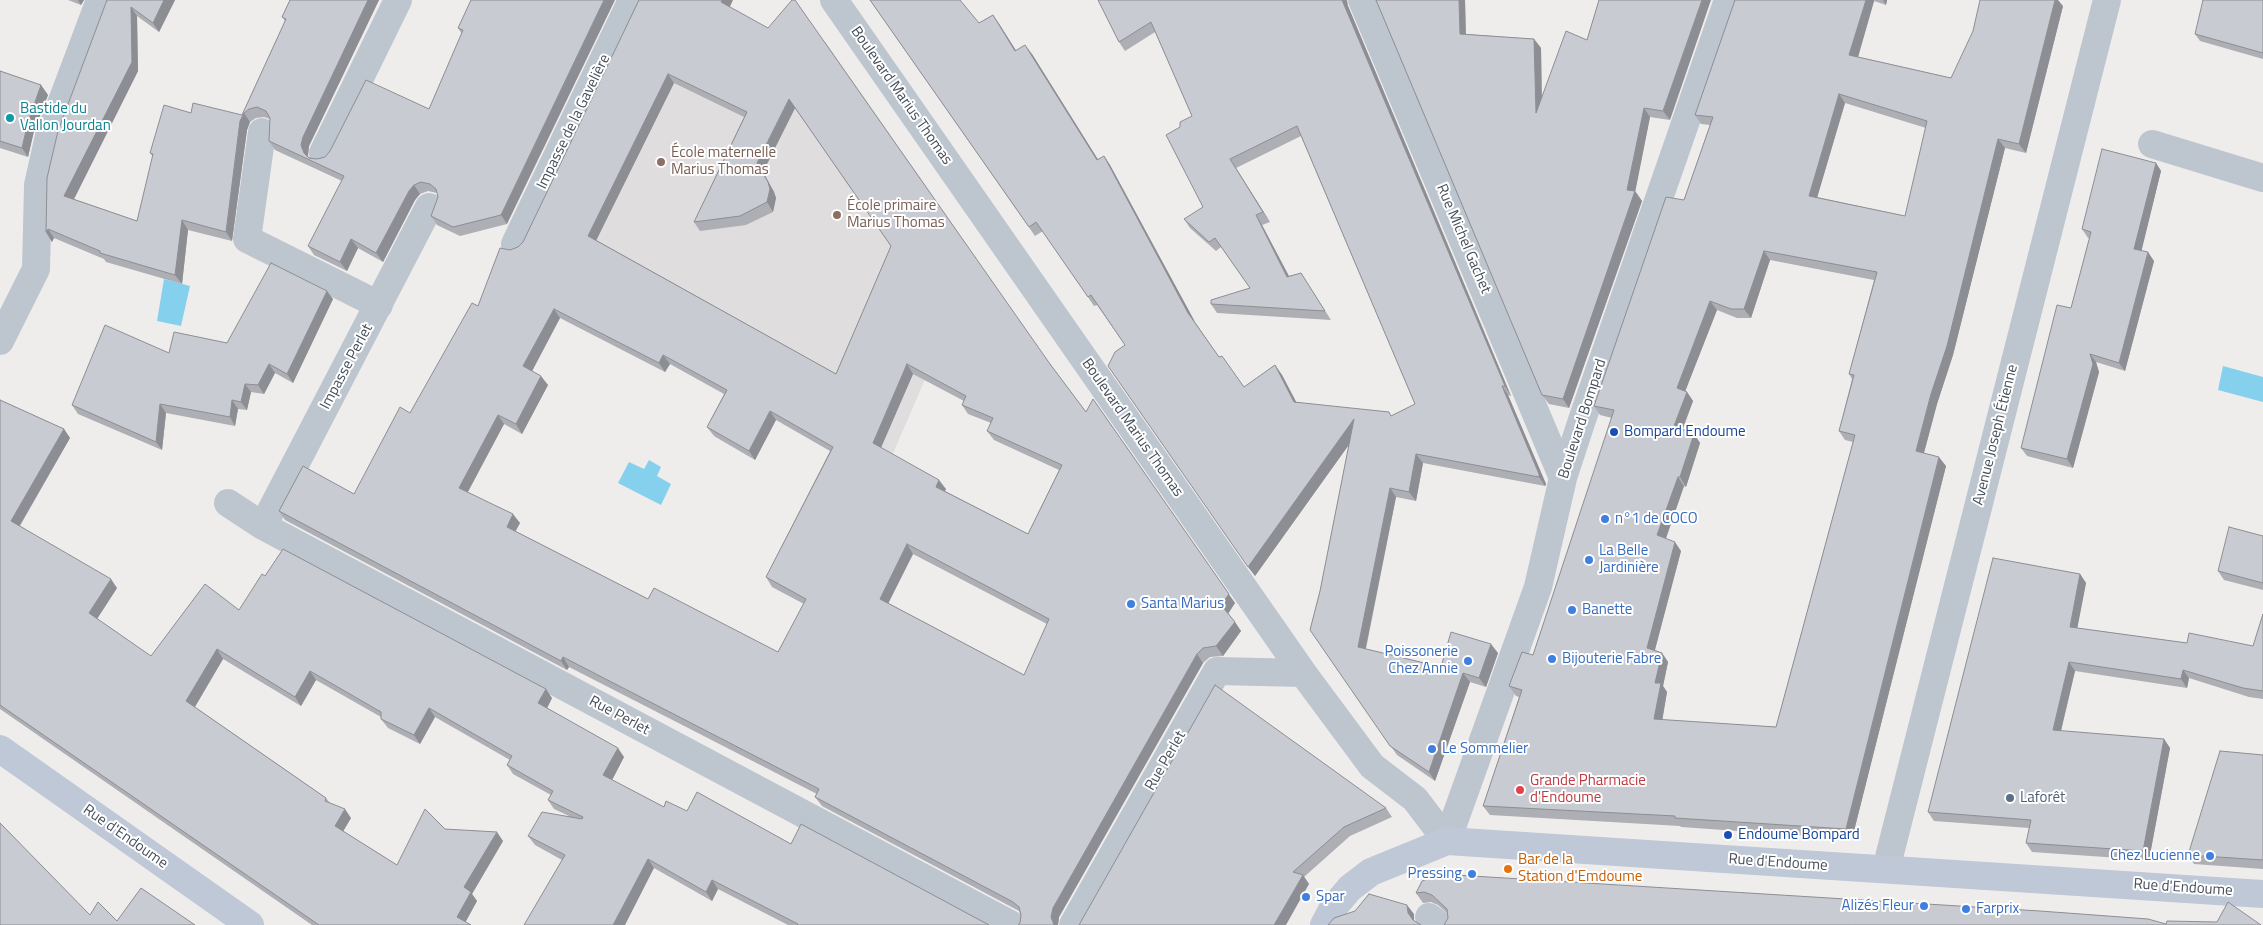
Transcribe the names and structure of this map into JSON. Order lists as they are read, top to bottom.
{
  "streets": {
    "street": [
      "Boulevard Marius Thomas",
      "Impasse de la Gavelière",
      "Rue Michel Gachet",
      "Impasse Perlet",
      "Boulevard Bompard",
      "Avenue Joseph Étienne",
      "Rue Perlet",
      "Rue d'Endoume"
    ]
  },
  "crossings": [
    ["Boulevard Marius Thomas", "Boulevard Bompard"],
    ["Boulevard Marius Thomas", "Rue Perlet"],
    ["Boulevard Marius Thomas", "Rue d'Endoume"],
    ["Rue Michel Gachet", "Boulevard Bompard"],
    ["Impasse Perlet", "Rue Perlet"],
    ["Boulevard Bompard", "Rue d'Endoume"],
    ["Avenue Joseph Étienne", "Rue d'Endoume"]
  ],
  "places": [
    "Bastide du Vallon Jourdan",
    "École maternelle Marius Thomas",
    "École primaire Marius Thomas",
    "Bompard Endoume",
    "n°1 de COCO",
    "La Belle Jardinière",
    "Santa Marius",
    "Banette",
    "Bijouterie Fabre",
    "Poissonerie Chez Annie",
    "Le Sommelier",
    "Grande Pharmacie d'Endoume",
    "Laforêt",
    "Endoume Bompard",
    "Chez Lucienne",
    "Bar de la Station d'Emdoume",
    "Pressing",
    "Spar",
    "Alizés Fleur",
    "Farprix"
  ]
}
